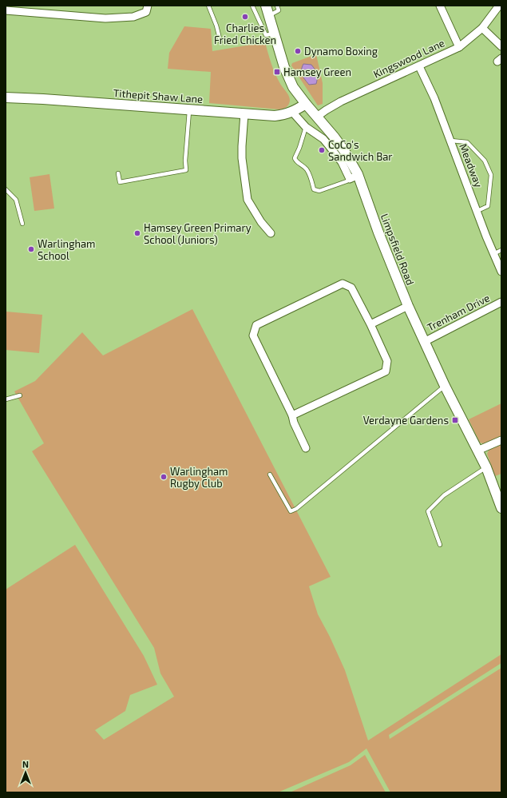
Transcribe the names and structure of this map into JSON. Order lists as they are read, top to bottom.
{
  "streets": {
    "main road": ["Tithepit Shaw Lane", "Limpsfield Road"],
    "street": ["Kingswood Lane", "Meadway", "Trenham Drive"]
  },
  "crossings": [
    ["Kingswood Lane", "Meadway"],
    ["Kingswood Lane", "Limpsfield Road"],
    ["Tithepit Shaw Lane", "Limpsfield Road"],
    ["Limpsfield Road", "Trenham Drive"]
  ],
  "places": {
    "other": [
      "Charlies Fried Chicken",
      "Dynamo Boxing",
      "CoCo's Sandwich Bar",
      "Hamsey Green Primary School (Juniors)",
      "Warlingham School",
      "Warlingham Rugby Club"
    ],
    "transit": ["Hamsey Green", "Verdayne Gardens"]
  },
  "north": "top"
}
